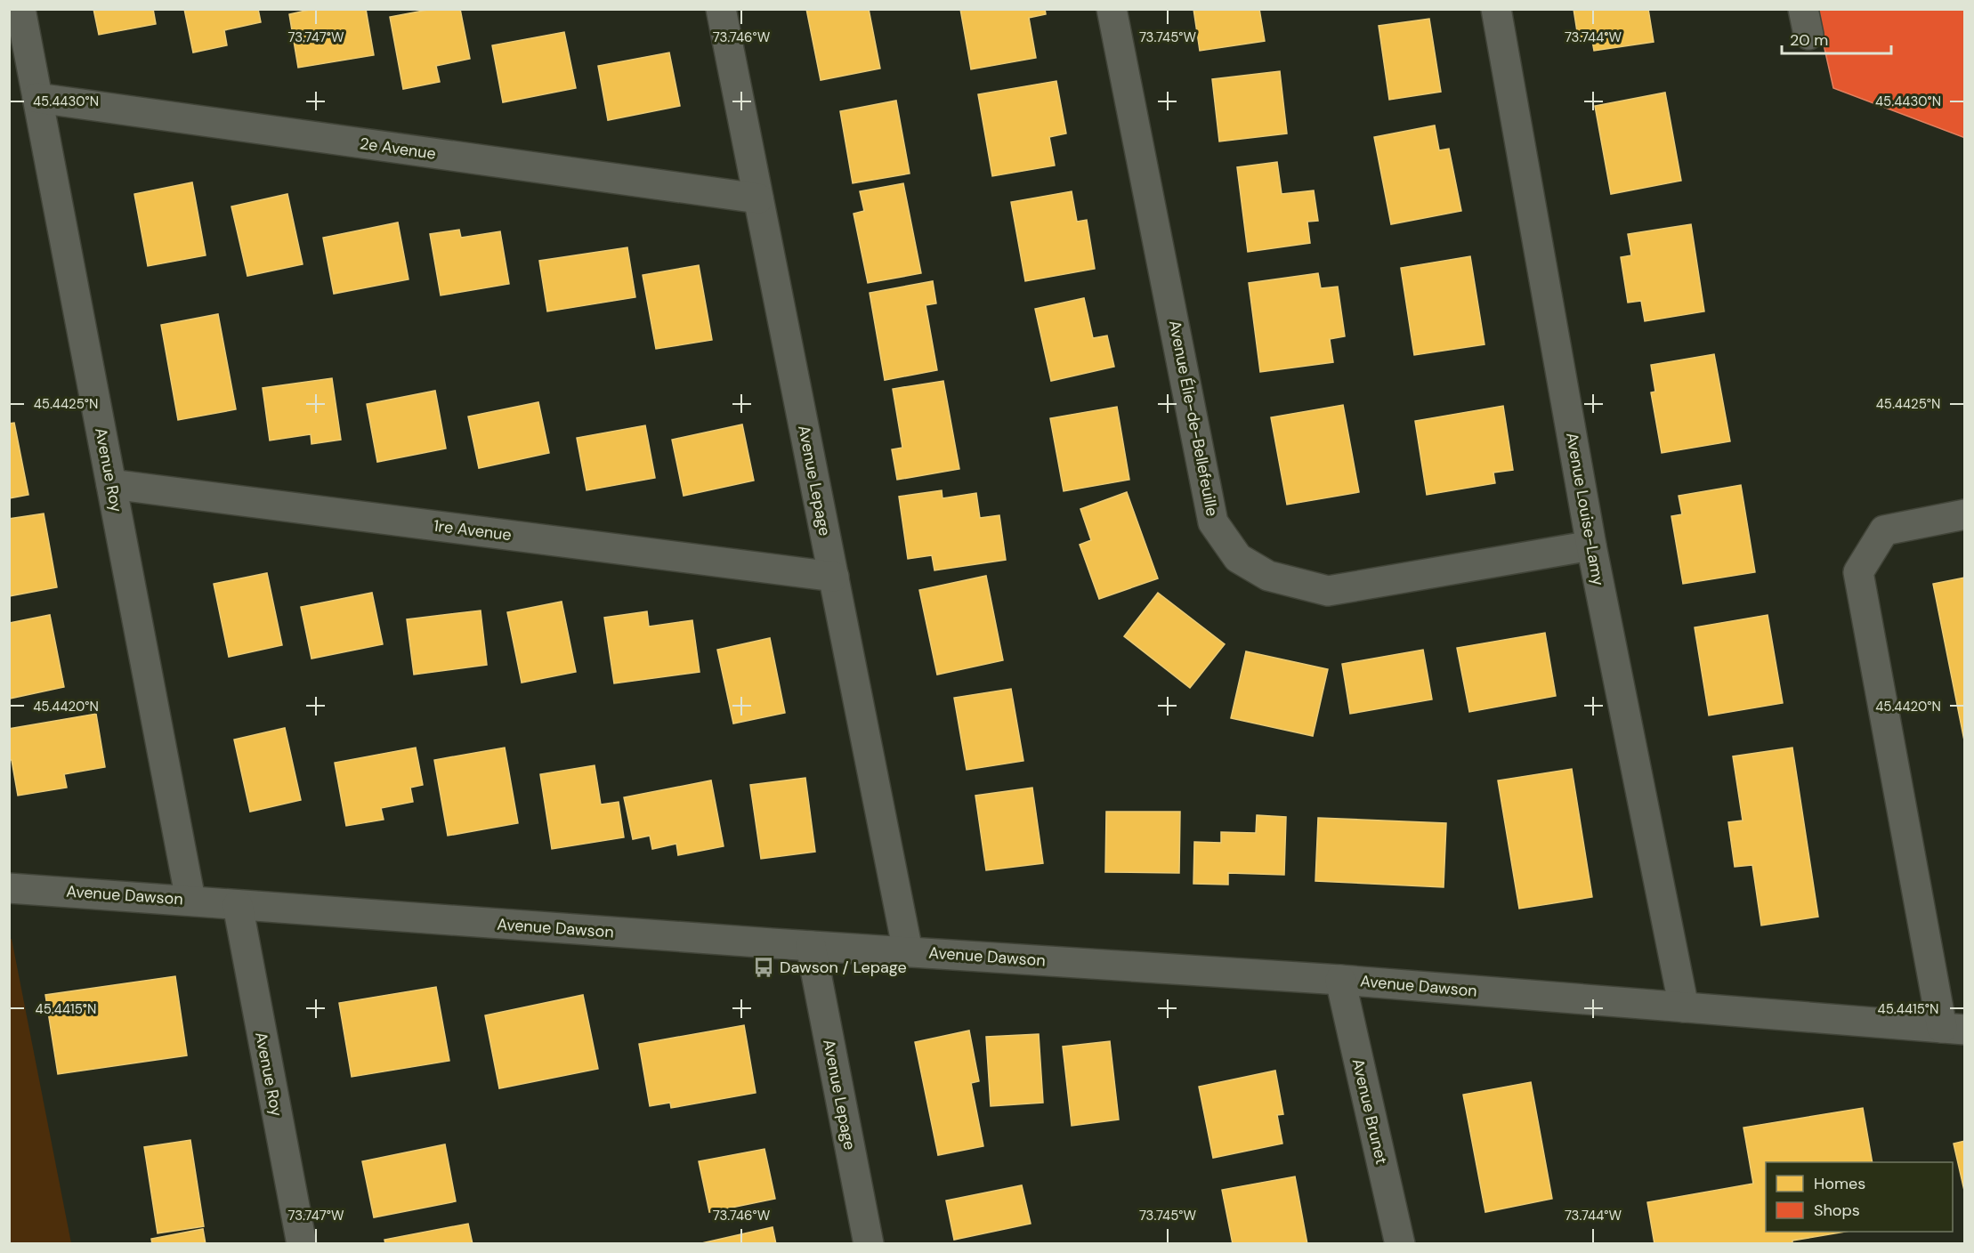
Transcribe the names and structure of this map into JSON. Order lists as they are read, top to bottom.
{
  "streets": {
    "street": [
      "2e Avenue",
      "Avenue Élie-de-Bellefeuille",
      "Avenue Roy",
      "Avenue Lepage",
      "Avenue Louise-Lamy",
      "1re Avenue",
      "Avenue Dawson",
      "Avenue Brunet"
    ]
  },
  "crossings": [
    ["2e Avenue", "Avenue Roy"],
    ["2e Avenue", "Avenue Lepage"],
    ["Avenue Élie-de-Bellefeuille", "Avenue Louise-Lamy"],
    ["Avenue Roy", "1re Avenue"],
    ["Avenue Roy", "Avenue Dawson"],
    ["Avenue Lepage", "1re Avenue"],
    ["Avenue Lepage", "Avenue Dawson"],
    ["Avenue Louise-Lamy", "Avenue Dawson"],
    ["Avenue Dawson", "Avenue Brunet"]
  ],
  "places": {
    "bus stop": ["Dawson / Lepage"]
  },
  "legend": ["Homes", "Shops"],
  "scale_bar": "20 m",
  "coordinates": [
    "73.747°W",
    "73.746°W",
    "73.745°W",
    "73.744°W",
    "45.4430°N",
    "45.4425°N",
    "45.4420°N",
    "45.4415°N"
  ]
}
